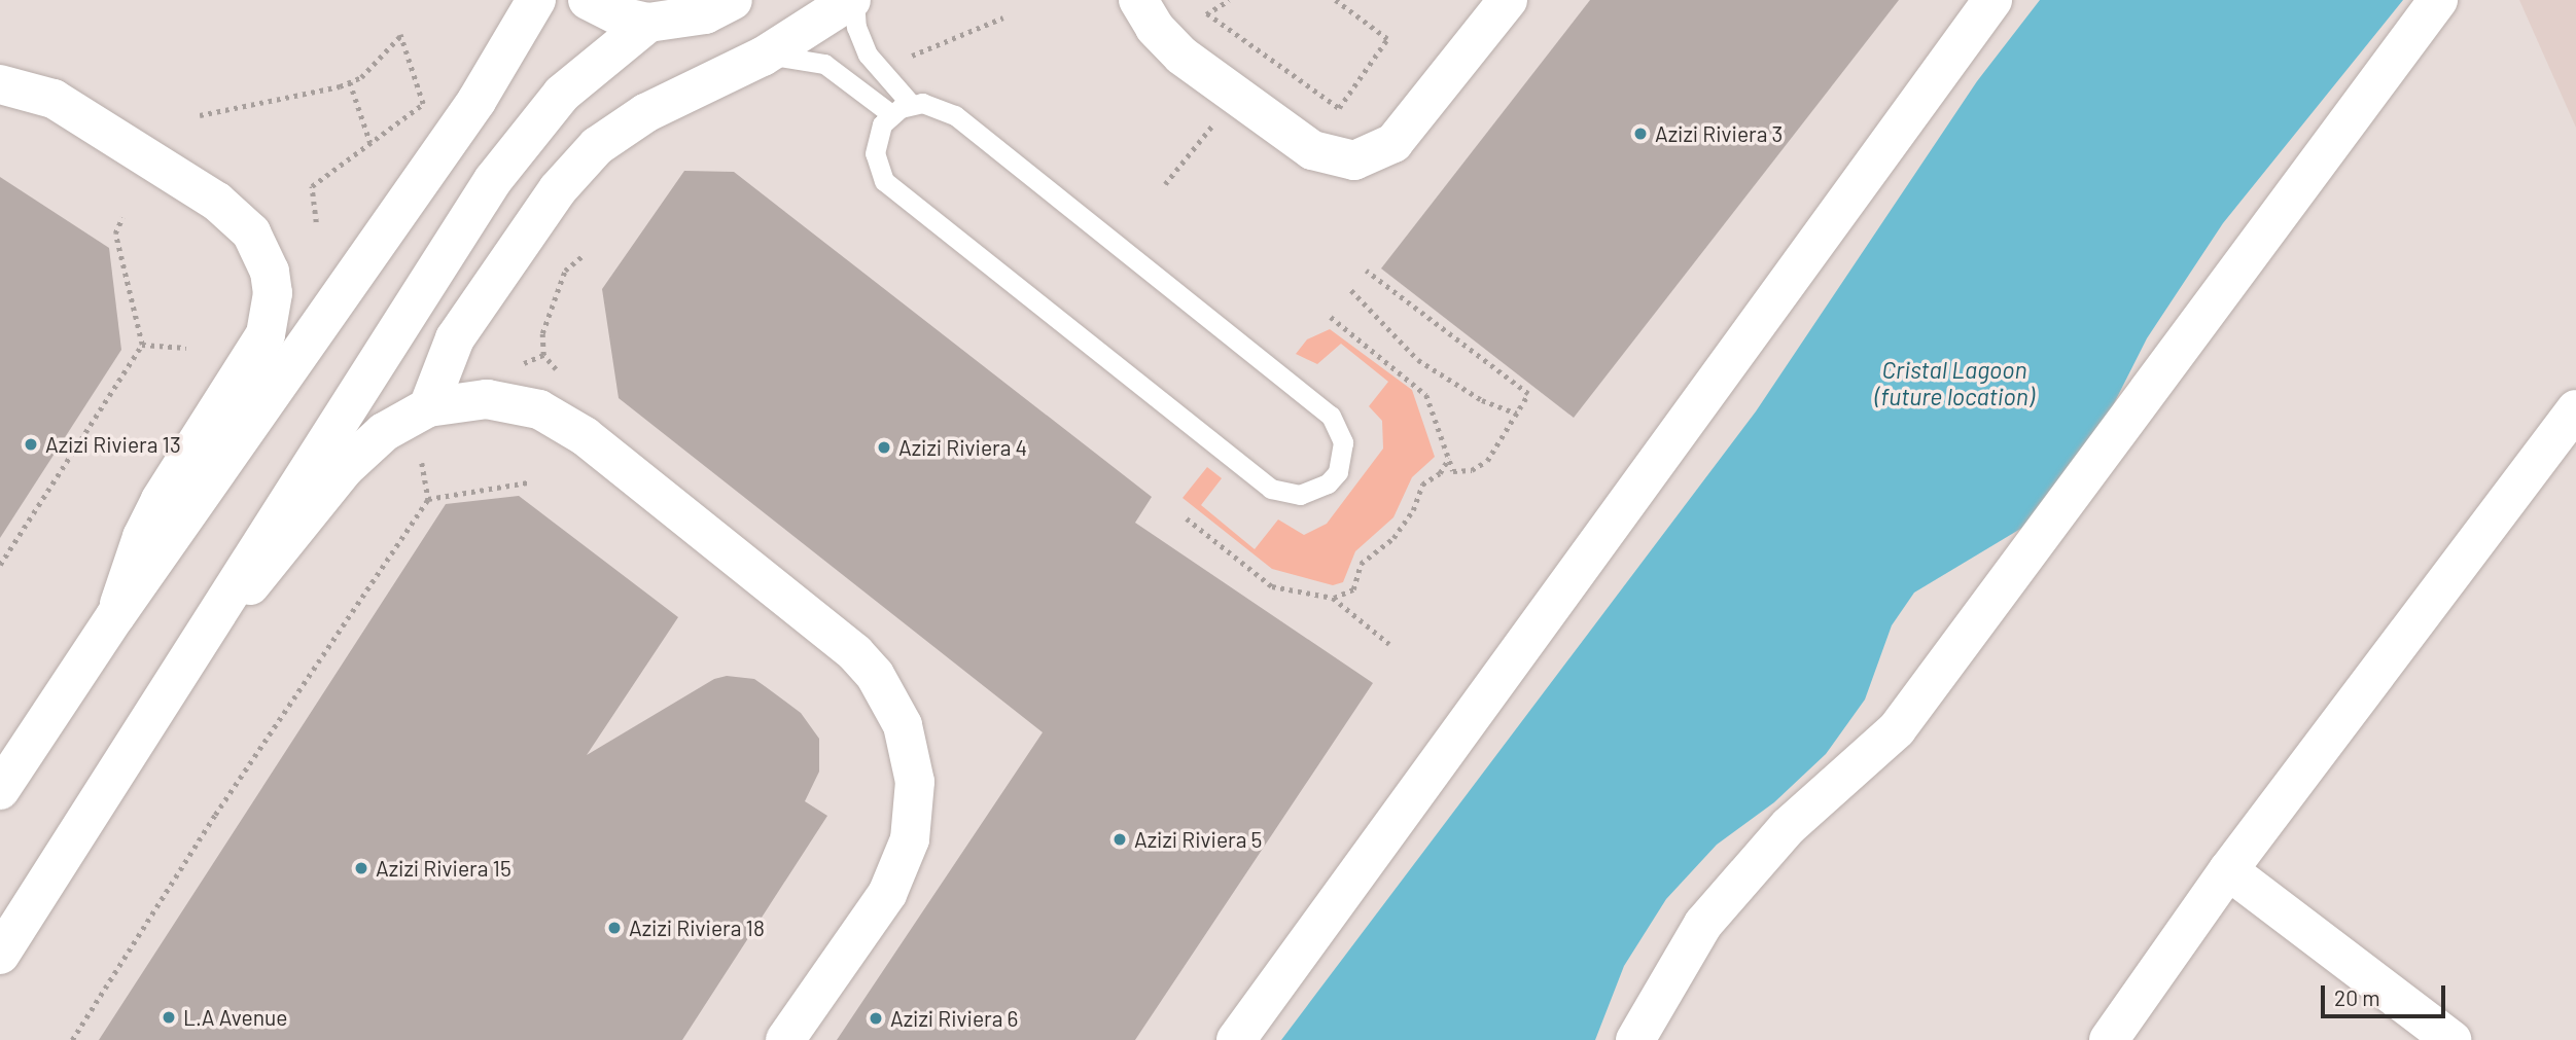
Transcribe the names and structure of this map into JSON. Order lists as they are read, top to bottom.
{
  "water": ["Cristal Lagoon (future location)"],
  "places": [
    "Azizi Riviera 3",
    "Azizi Riviera 13",
    "Azizi Riviera 4",
    "Azizi Riviera 5",
    "Azizi Riviera 15",
    "Azizi Riviera 18",
    "L.A Avenue",
    "Azizi Riviera 6"
  ],
  "scale_bar": "20 m"
}
